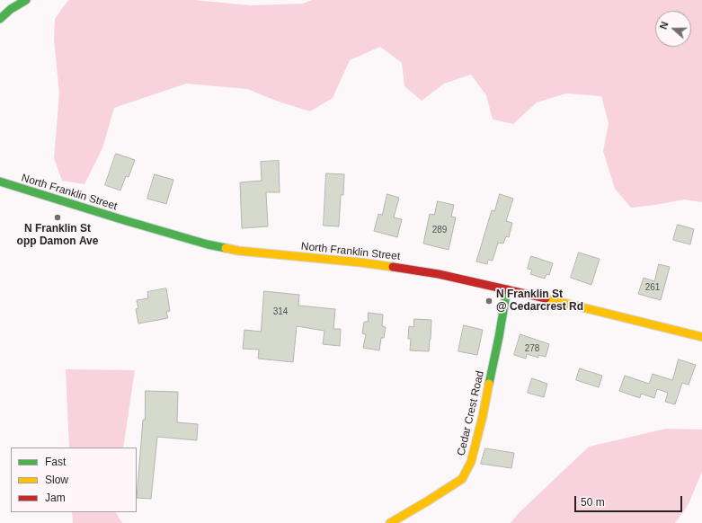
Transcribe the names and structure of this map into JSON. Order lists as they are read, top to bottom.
{
  "streets": {
    "main road": ["North Franklin Street", "Cedar Crest Road"]
  },
  "crossings": [
    ["North Franklin Street", "Cedar Crest Road"]
  ],
  "places": ["N Franklin St opp Damon Ave", "N Franklin St @ Cedarcrest Rd"],
  "house_numbers": [
    "289",
    "261",
    "314",
    "278"
  ],
  "legend": ["Fast", "Slow", "Jam"],
  "scale_bar": "50 m",
  "north": "left"
}
